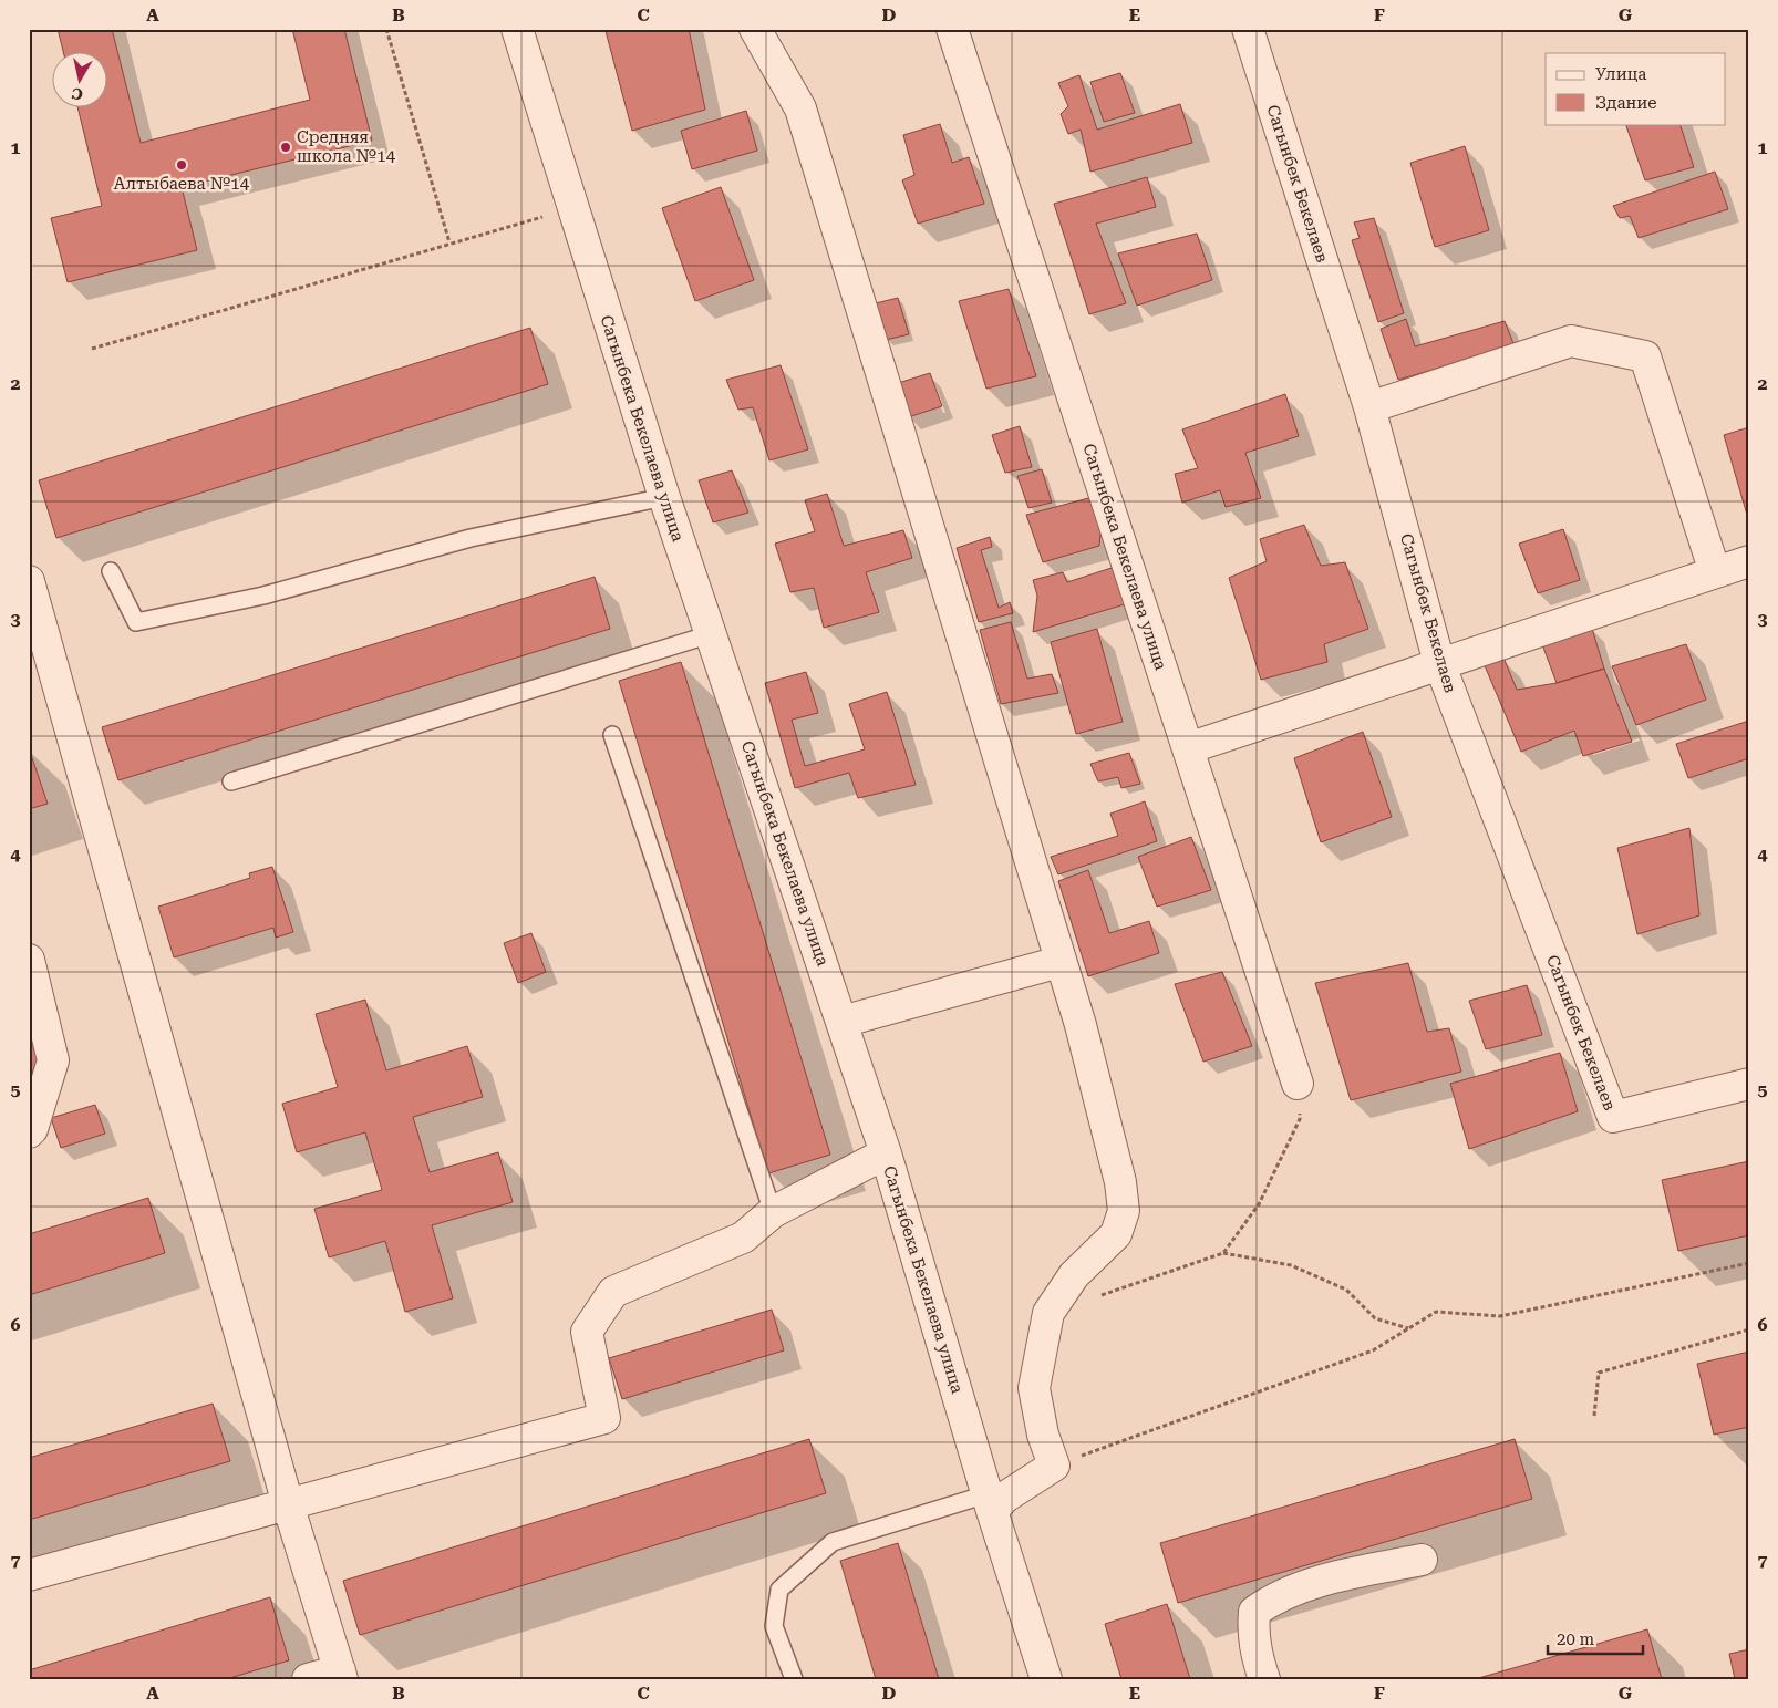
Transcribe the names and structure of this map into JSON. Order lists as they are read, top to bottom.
{
  "streets": {
    "street": ["Сагынбек Бекелаев", "Сагынбека Бекелаева улица"]
  },
  "places": ["Средняя школа №14", "Алтыбаева №14"],
  "legend": ["Улица", "Здание"],
  "scale_bar": "20 m",
  "north": "bottom",
  "grid": {
    "columns": [
      "A",
      "B",
      "C",
      "D",
      "E",
      "F",
      "G"
    ],
    "rows": [
      "1",
      "2",
      "3",
      "4",
      "5",
      "6",
      "7"
    ]
  }
}
